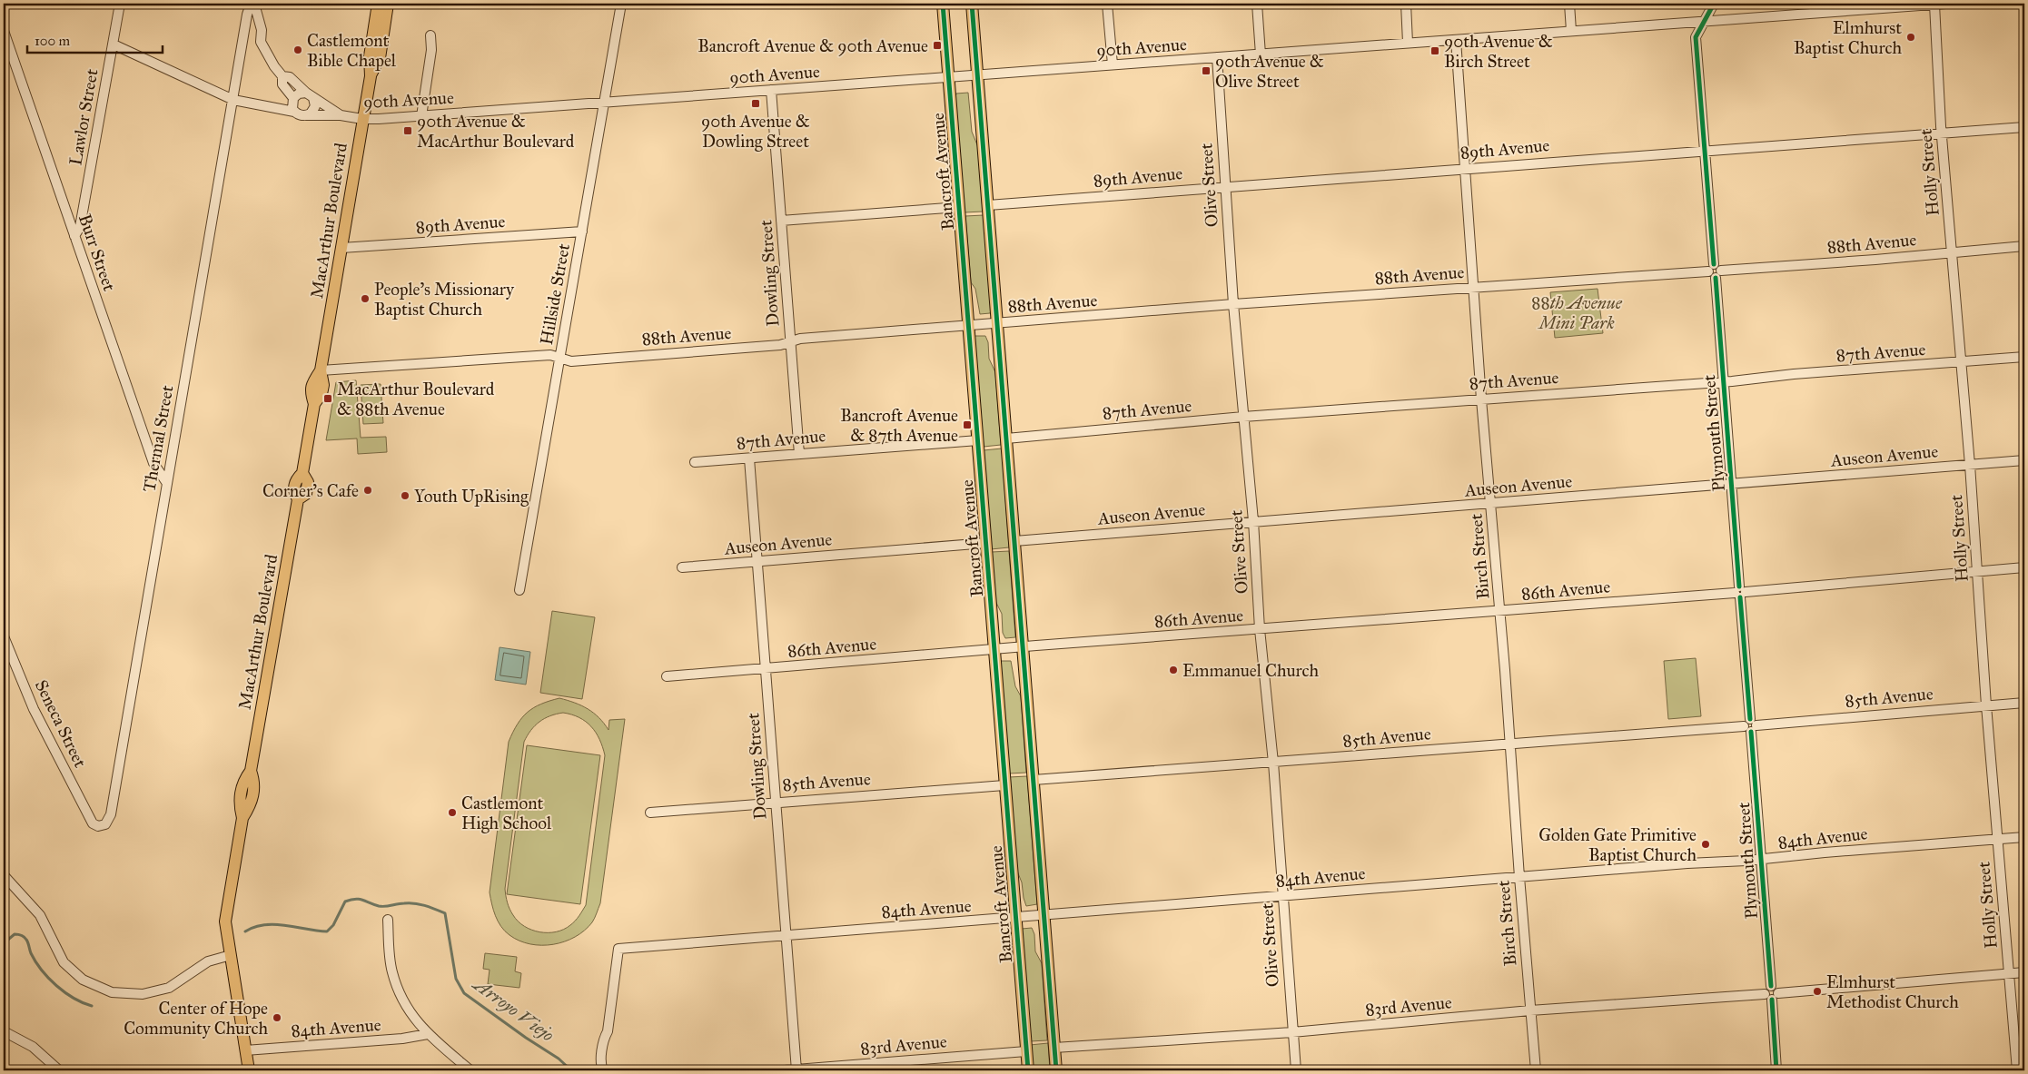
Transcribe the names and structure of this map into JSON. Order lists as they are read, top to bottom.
{
  "streets": {
    "main road": ["Bancroft Avenue", "MacArthur Boulevard"],
    "street": [
      "90th Avenue",
      "Lawlor Street",
      "89th Avenue",
      "Holly Street",
      "Olive Street",
      "88th Avenue",
      "Burr Street",
      "Dowling Street",
      "Hillside Street",
      "87th Avenue",
      "Plymouth Street",
      "Thermal Street",
      "Auseon Avenue",
      "Birch Street",
      "86th Avenue",
      "85th Avenue",
      "Seneca Street",
      "84th Avenue",
      "83rd Avenue"
    ]
  },
  "crossings": [
    ["90th Avenue", "Lawlor Street"],
    ["90th Avenue", "Bancroft Avenue"],
    ["90th Avenue", "Holly Street"],
    ["90th Avenue", "Olive Street"],
    ["90th Avenue", "MacArthur Boulevard"],
    ["90th Avenue", "Dowling Street"],
    ["90th Avenue", "Hillside Street"],
    ["90th Avenue", "Plymouth Street"],
    ["90th Avenue", "Thermal Street"],
    ["90th Avenue", "Birch Street"],
    ["Lawlor Street", "Burr Street"],
    ["89th Avenue", "Holly Street"],
    ["89th Avenue", "Olive Street"],
    ["89th Avenue", "MacArthur Boulevard"],
    ["89th Avenue", "Hillside Street"],
    ["89th Avenue", "Plymouth Street"],
    ["89th Avenue", "Birch Street"],
    ["Bancroft Avenue", "88th Avenue"],
    ["Bancroft Avenue", "87th Avenue"],
    ["Bancroft Avenue", "Auseon Avenue"],
    ["Bancroft Avenue", "86th Avenue"],
    ["Bancroft Avenue", "85th Avenue"],
    ["Bancroft Avenue", "84th Avenue"],
    ["Bancroft Avenue", "83rd Avenue"],
    ["Holly Street", "88th Avenue"],
    ["Holly Street", "87th Avenue"],
    ["Holly Street", "Auseon Avenue"],
    ["Holly Street", "86th Avenue"],
    ["Holly Street", "85th Avenue"],
    ["Holly Street", "84th Avenue"],
    ["Holly Street", "83rd Avenue"],
    ["Olive Street", "88th Avenue"],
    ["Olive Street", "87th Avenue"],
    ["Olive Street", "Auseon Avenue"],
    ["Olive Street", "86th Avenue"],
    ["Olive Street", "85th Avenue"],
    ["Olive Street", "84th Avenue"],
    ["Olive Street", "83rd Avenue"],
    ["MacArthur Boulevard", "88th Avenue"],
    ["MacArthur Boulevard", "84th Avenue"],
    ["88th Avenue", "Dowling Street"],
    ["88th Avenue", "Hillside Street"],
    ["88th Avenue", "Plymouth Street"],
    ["88th Avenue", "Birch Street"],
    ["Burr Street", "Thermal Street"],
    ["Dowling Street", "87th Avenue"],
    ["Dowling Street", "Auseon Avenue"],
    ["Dowling Street", "86th Avenue"],
    ["Dowling Street", "85th Avenue"],
    ["Dowling Street", "84th Avenue"],
    ["Dowling Street", "83rd Avenue"],
    ["87th Avenue", "Plymouth Street"],
    ["87th Avenue", "Birch Street"],
    ["Plymouth Street", "Auseon Avenue"],
    ["Plymouth Street", "86th Avenue"],
    ["Plymouth Street", "85th Avenue"],
    ["Plymouth Street", "84th Avenue"],
    ["Plymouth Street", "83rd Avenue"],
    ["Thermal Street", "Seneca Street"],
    ["Auseon Avenue", "Birch Street"],
    ["Birch Street", "86th Avenue"],
    ["Birch Street", "85th Avenue"],
    ["Birch Street", "84th Avenue"],
    ["Birch Street", "83rd Avenue"]
  ],
  "water": ["Arroyo Viejo"],
  "parks": ["88th Avenue Mini Park"],
  "places": {
    "other": [
      "Elmhurst Baptist Church",
      "Castlemont Bible Chapel",
      "People's Missionary Baptist Church",
      "Corner's Cafe",
      "Youth UpRising",
      "Emmanuel Church",
      "Castlemont High School",
      "Golden Gate Primitive Baptist Church",
      "Elmhurst Methodist Church",
      "Center of Hope Community Church"
    ],
    "transit": [
      "Bancroft Avenue & 90th Avenue",
      "90th Avenue & Birch Street",
      "90th Avenue & Olive Street",
      "90th Avenue & Dowling Street",
      "90th Avenue & MacArthur Boulevard",
      "MacArthur Boulevard & 88th Avenue",
      "Bancroft Avenue & 87th Avenue"
    ]
  },
  "scale_bar": "100 m"
}
